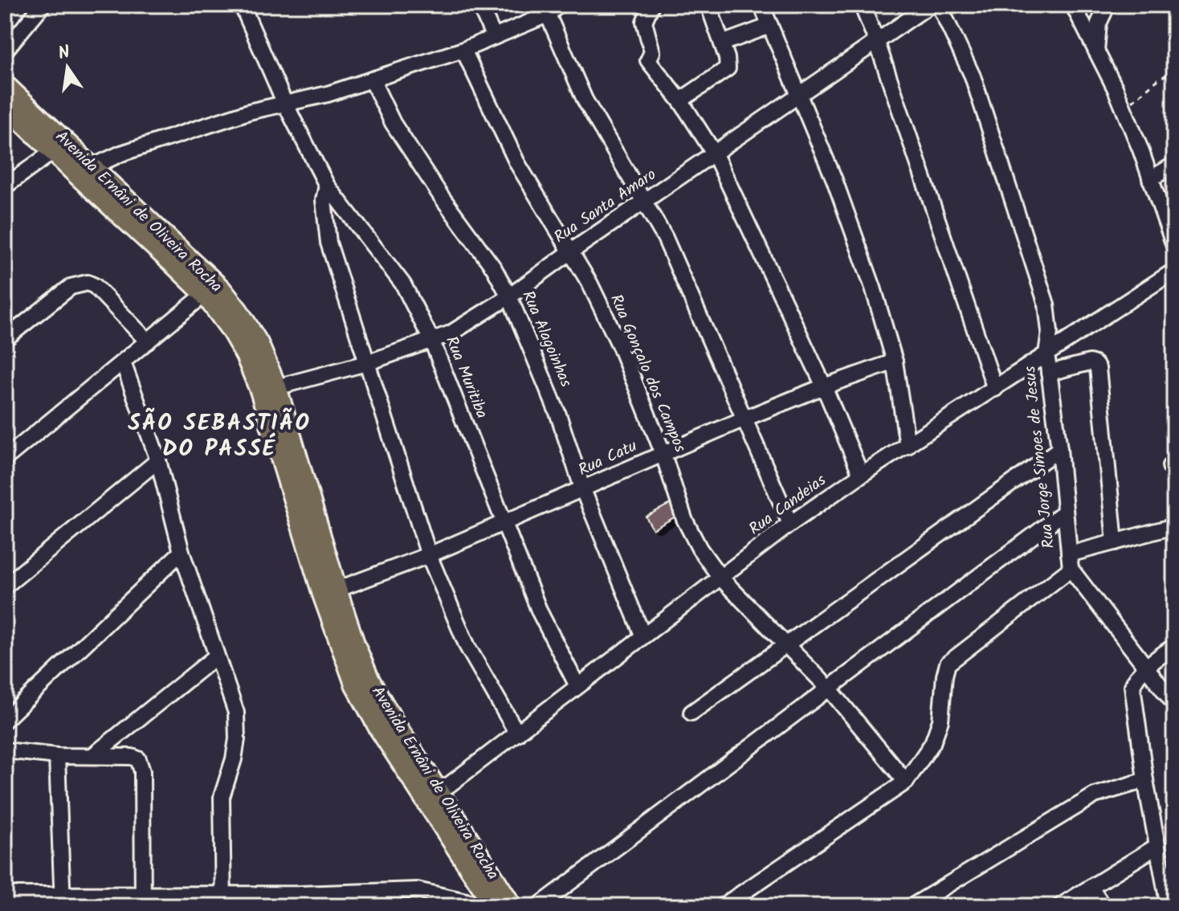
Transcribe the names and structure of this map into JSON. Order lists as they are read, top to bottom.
{
  "streets": {
    "main road": ["Avenida Ernâni de Oliveira Rocha"],
    "street": [
      "Rua Santa Amaro",
      "Rua Alagoinhas",
      "Rua Gonçalo dos Campos",
      "Rua Muritiba",
      "Rua Jorge Simoes de Jesus",
      "Rua Catu",
      "Rua Candeias"
    ]
  },
  "crossings": [
    ["Rua Santa Amaro", "Avenida Ernâni de Oliveira Rocha"],
    ["Rua Santa Amaro", "Rua Alagoinhas"],
    ["Rua Santa Amaro", "Rua Gonçalo dos Campos"],
    ["Rua Santa Amaro", "Rua Muritiba"],
    ["Avenida Ernâni de Oliveira Rocha", "Rua Catu"],
    ["Avenida Ernâni de Oliveira Rocha", "Rua Candeias"],
    ["Rua Alagoinhas", "Rua Catu"],
    ["Rua Alagoinhas", "Rua Candeias"],
    ["Rua Gonçalo dos Campos", "Rua Catu"],
    ["Rua Gonçalo dos Campos", "Rua Candeias"],
    ["Rua Muritiba", "Rua Catu"],
    ["Rua Muritiba", "Rua Candeias"],
    ["Rua Jorge Simoes de Jesus", "Rua Candeias"]
  ],
  "districts": ["SÃO SEBASTIÃO DO PASSÉ"],
  "north": "top"
}
